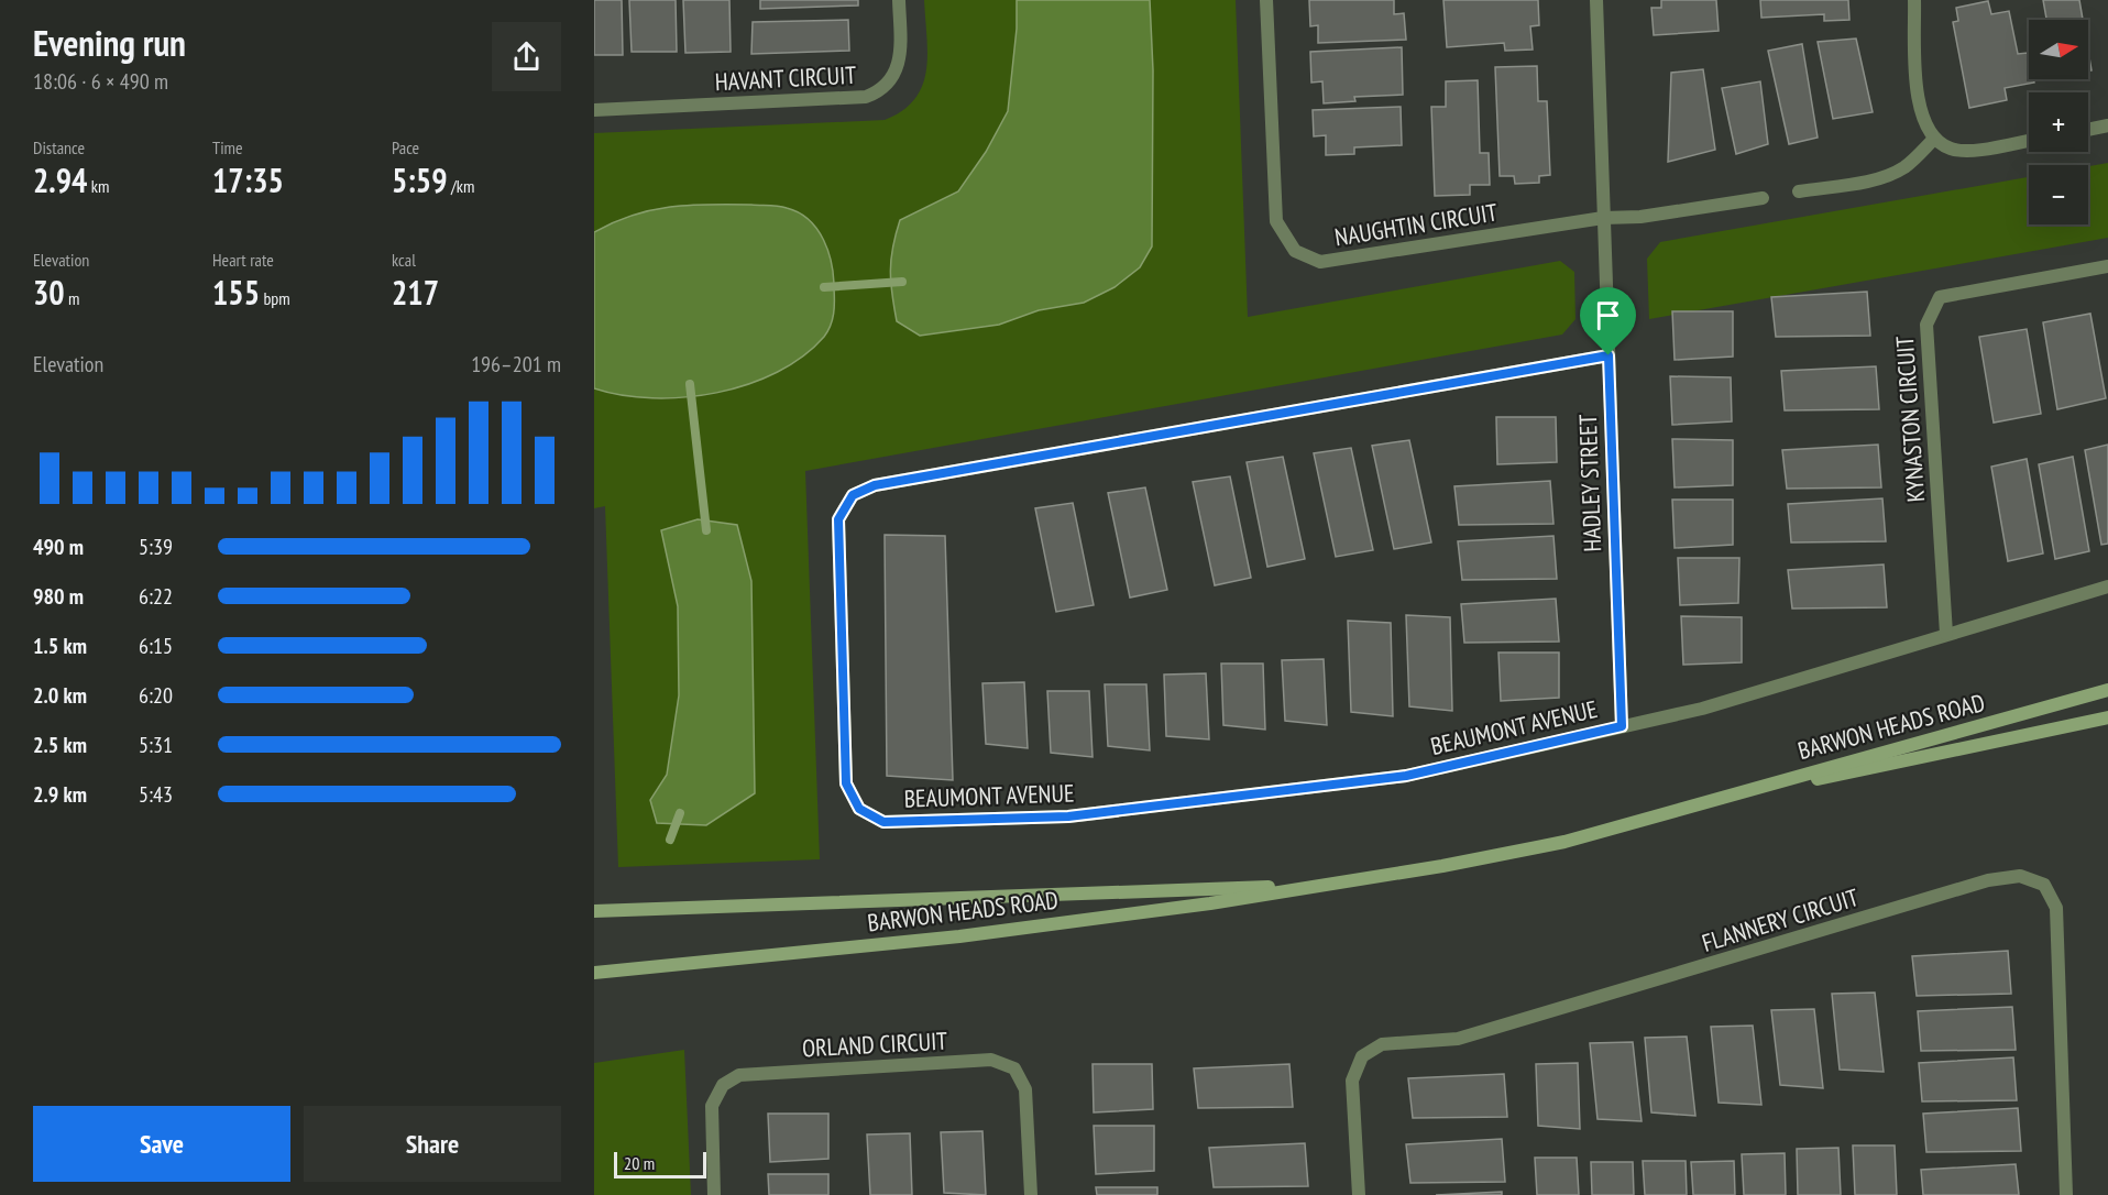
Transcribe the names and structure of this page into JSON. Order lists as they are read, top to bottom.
{
  "streets": {
    "main road": ["BARWON HEADS ROAD"],
    "street": [
      "HAVANT CIRCUIT",
      "NAUGHTIN CIRCUIT",
      "KYNASTON CIRCUIT",
      "HADLEY STREET",
      "BEAUMONT AVENUE",
      "FLANNERY CIRCUIT",
      "ORLAND CIRCUIT"
    ]
  },
  "crossings": [
    ["NAUGHTIN CIRCUIT", "HADLEY STREET"],
    ["KYNASTON CIRCUIT", "BEAUMONT AVENUE"],
    ["HADLEY STREET", "BEAUMONT AVENUE"]
  ],
  "scale_bar": "20 m",
  "north": "right",
  "page": {
    "heading": ["Evening run", "18:06 · 6 × 490 m"],
    "map_buttons": ["+", "−"],
    "stats": [
      ["Distance", "2.94 km"],
      ["Time", "17:35"],
      ["Pace", "5:59 /km"],
      ["Elevation", "30 m"],
      ["Heart rate", "155 bpm"],
      ["kcal", "217"]
    ],
    "chart": ["Elevation", "196–201 m"],
    "list": [
      {
        "name": "490 m",
        "note": "5:39"
      },
      {
        "name": "980 m",
        "note": "6:22"
      },
      {
        "name": "1.5 km",
        "note": "6:15"
      },
      {
        "name": "2.0 km",
        "note": "6:20"
      },
      {
        "name": "2.5 km",
        "note": "5:31"
      },
      {
        "name": "2.9 km",
        "note": "5:43"
      }
    ],
    "buttons": ["Save", "Share"],
    "scale": "20 m"
  }
}
